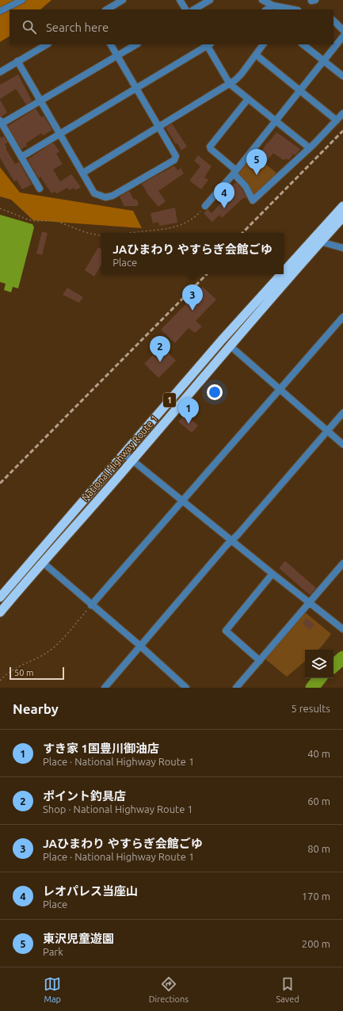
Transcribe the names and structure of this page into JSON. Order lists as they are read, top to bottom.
{
  "streets": {
    "highway": ["1", "National Highway Route 1"]
  },
  "scale_bar": "50 m",
  "page": {
    "search": "Search here",
    "pins": [
      "5",
      "4",
      "3",
      "2",
      "1"
    ],
    "popup": ["JAひまわり やすらぎ会館ごゆ", "Place"],
    "scale": "50 m",
    "heading": ["Nearby", "5 results"],
    "list": [
      {
        "mark": "1",
        "name": "すき家 1国豊川御油店",
        "note": "Place · National Highway Route 1",
        "value": "40 m"
      },
      {
        "mark": "2",
        "name": "ポイント釣具店",
        "note": "Shop · National Highway Route 1",
        "value": "60 m"
      },
      {
        "mark": "3",
        "name": "JAひまわり やすらぎ会館ごゆ",
        "note": "Place · National Highway Route 1",
        "value": "80 m"
      },
      {
        "mark": "4",
        "name": "レオパレス当座山",
        "note": "Place",
        "value": "170 m"
      },
      {
        "mark": "5",
        "name": "東沢児童遊園",
        "note": "Park",
        "value": "200 m"
      }
    ],
    "nav": ["Map", "Directions", "Saved"]
  }
}
